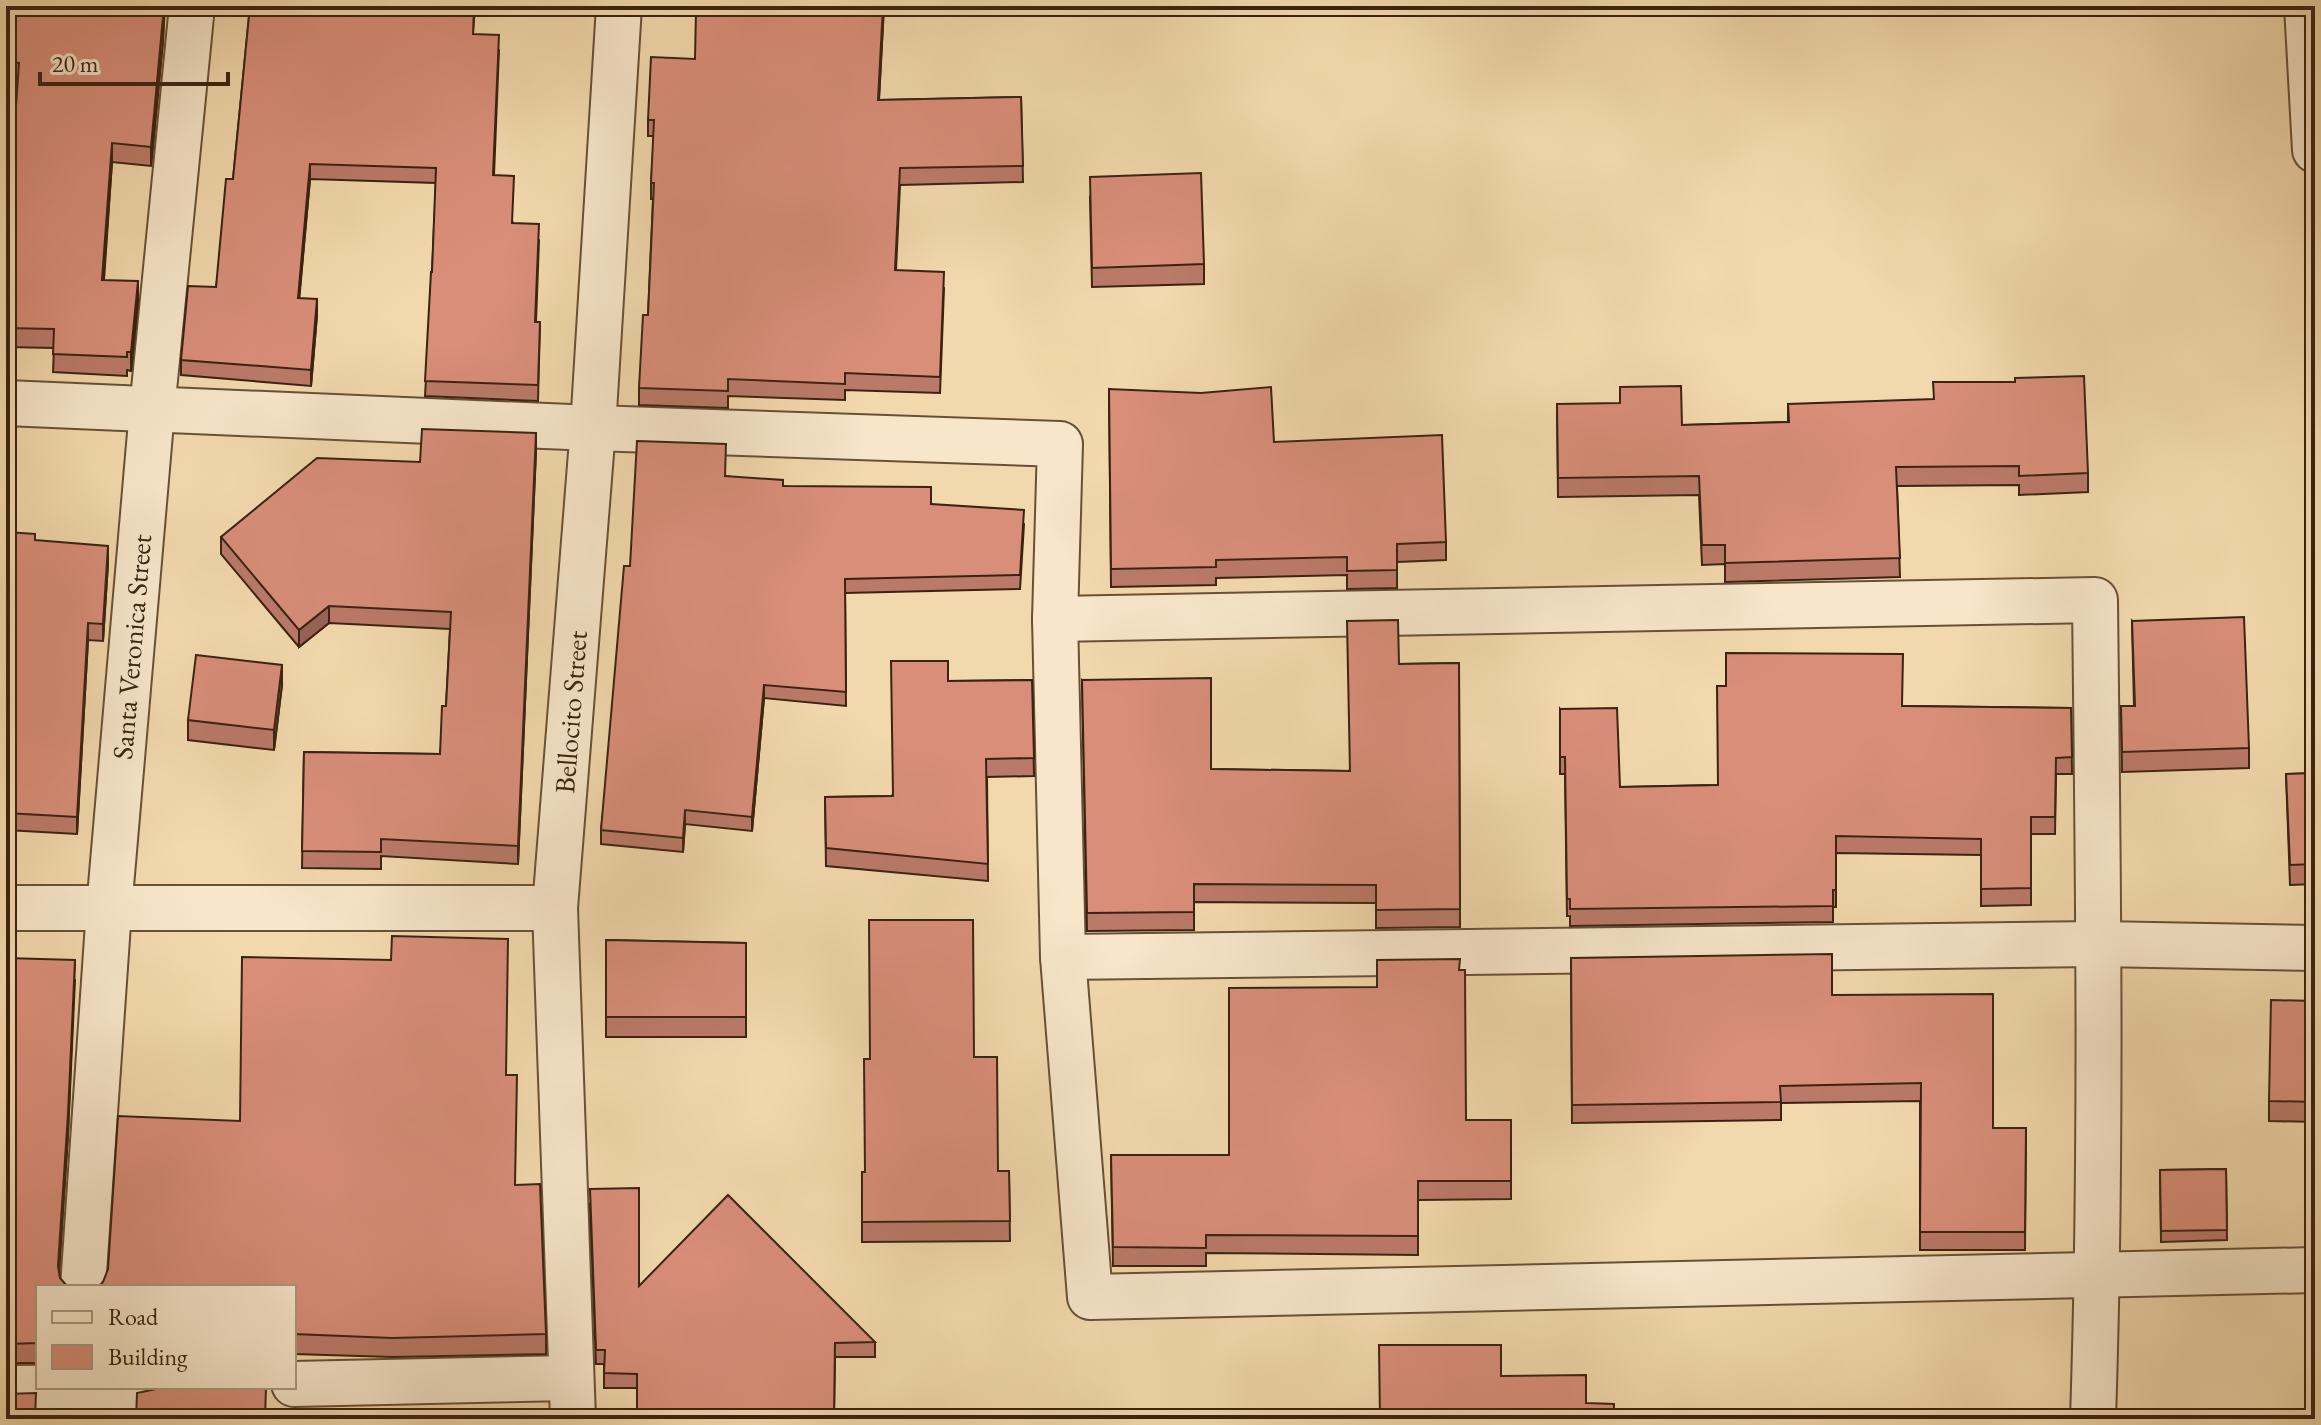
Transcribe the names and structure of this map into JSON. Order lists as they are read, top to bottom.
{
  "streets": {
    "street": ["Santa Veronica Street", "Bellocito Street"]
  },
  "legend": ["Road", "Building"],
  "scale_bar": "20 m"
}
